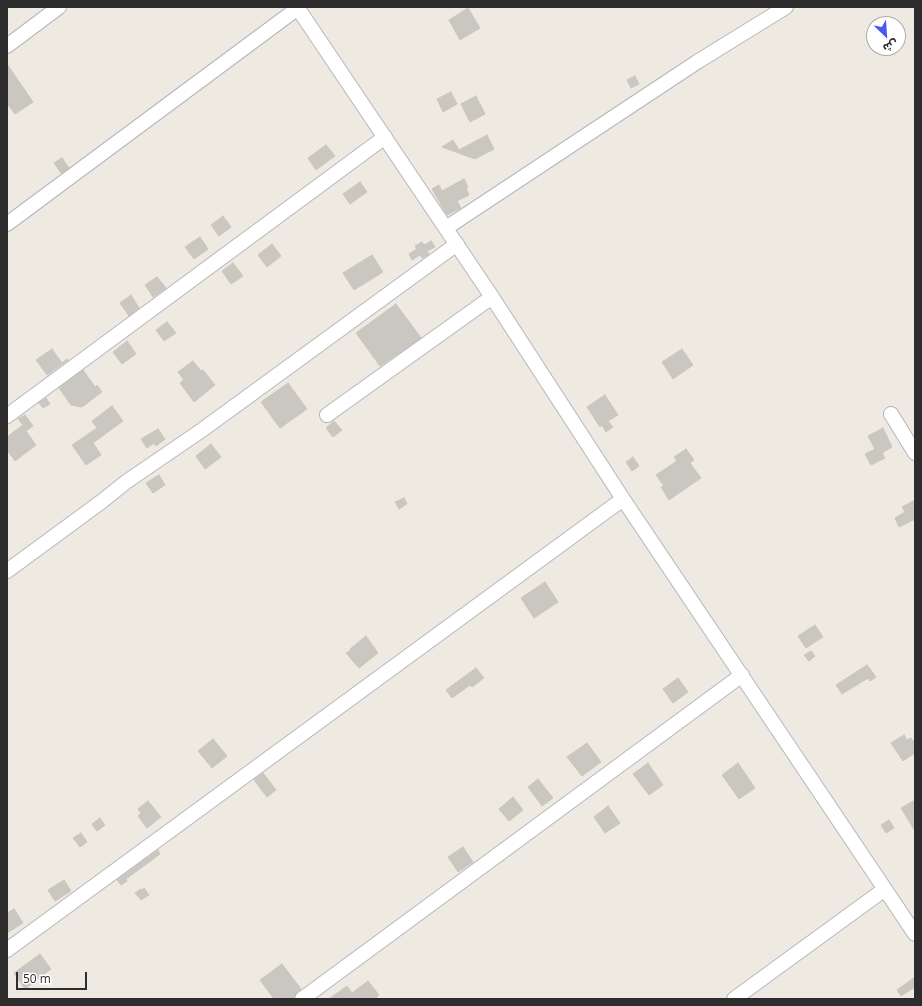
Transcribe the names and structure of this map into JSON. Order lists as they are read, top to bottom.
{
  "scale_bar": "50 m",
  "north": "bottom right"
}
